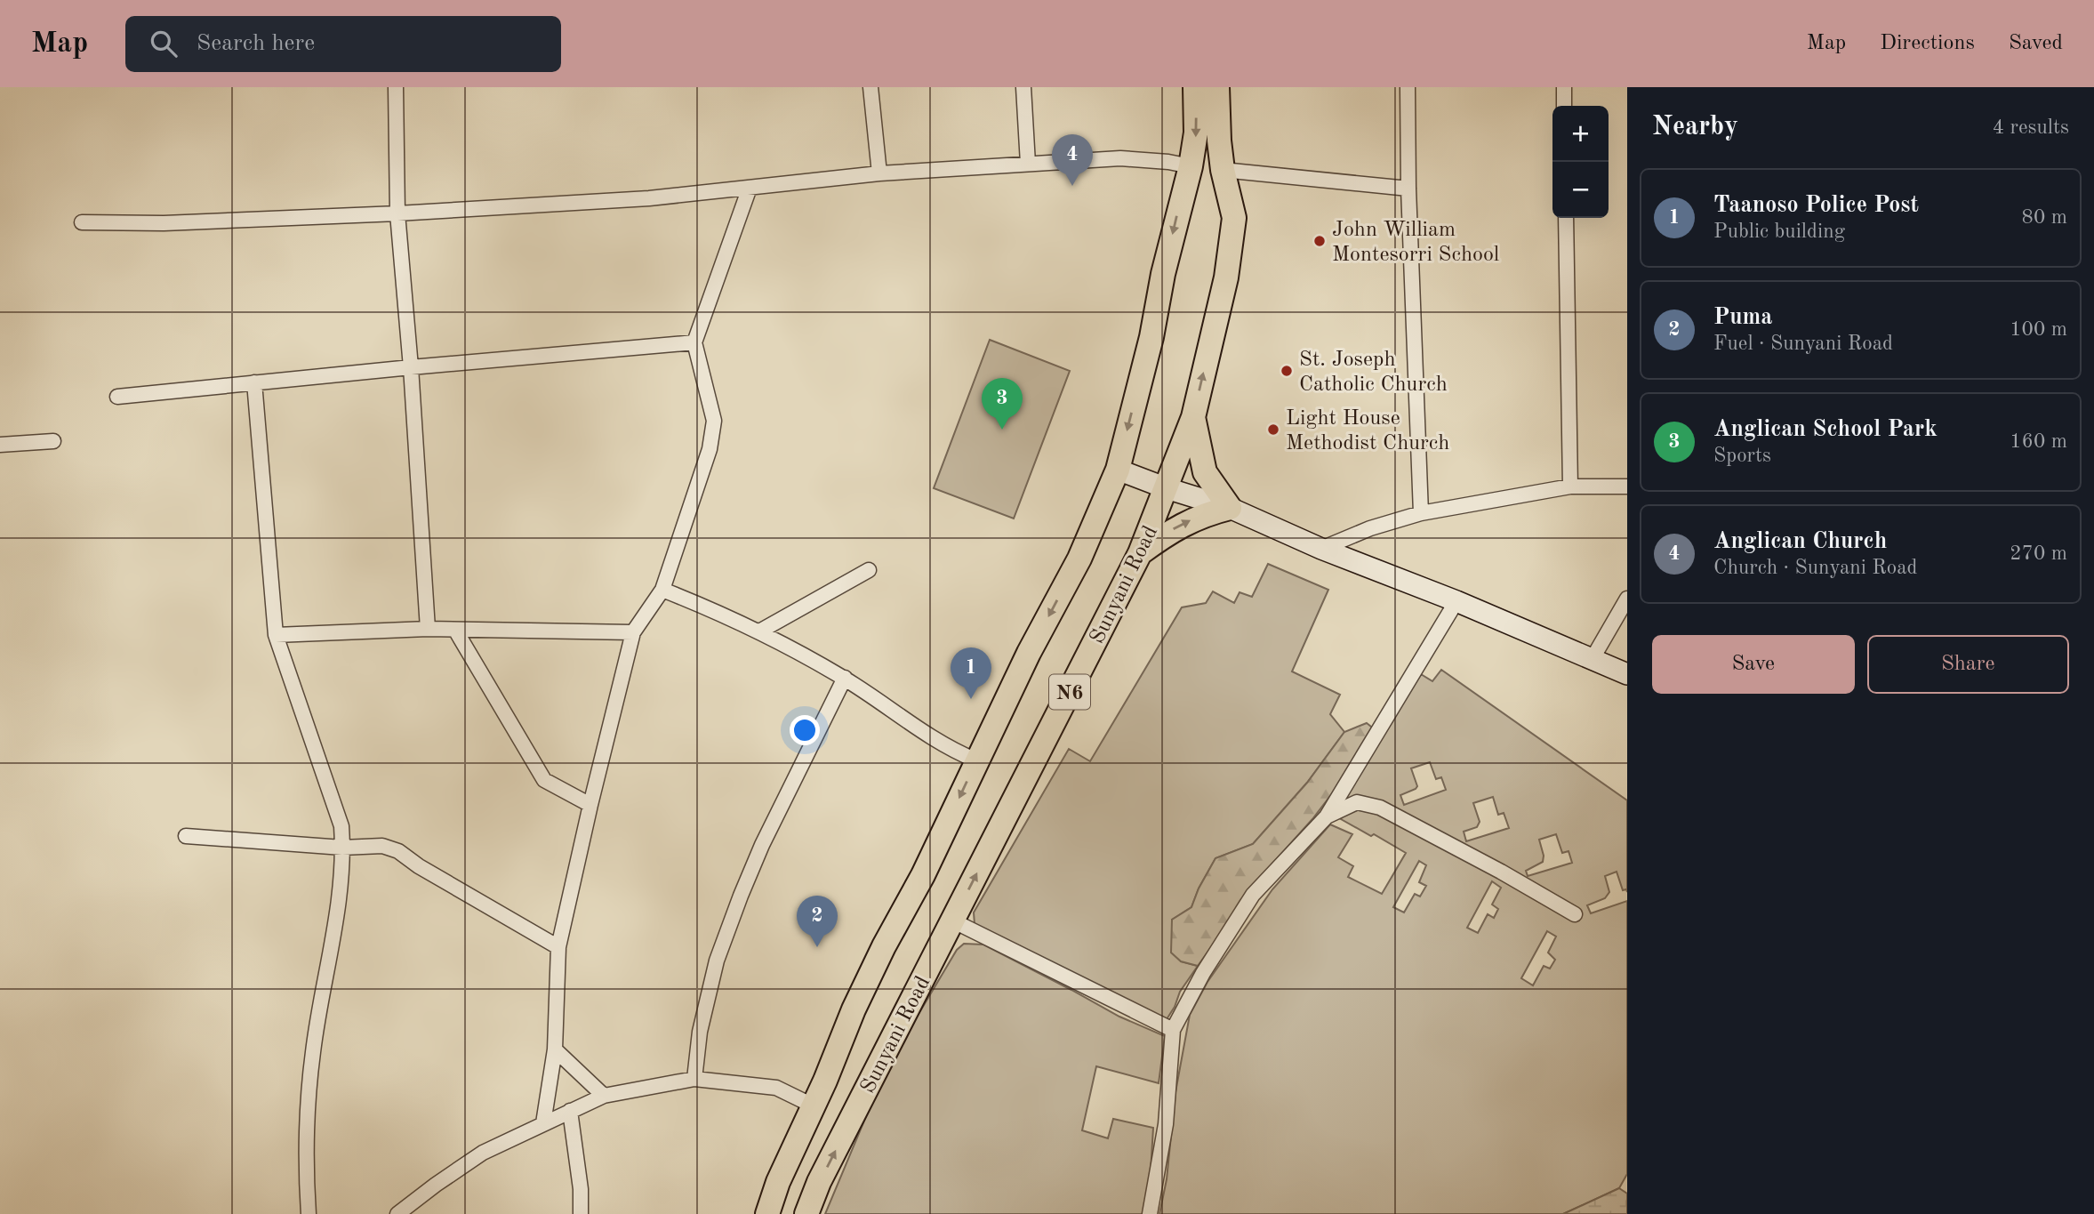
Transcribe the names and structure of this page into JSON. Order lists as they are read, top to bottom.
{
  "streets": {
    "main road": ["Sunyani Road", "N6"]
  },
  "places": ["John William Montesorri School", "St. Joseph Catholic Church", "Light House Methodist Church"],
  "page": {
    "header": "Map",
    "search": "Search here",
    "nav": ["Map", "Directions", "Saved"],
    "heading": ["Nearby", "4 results"],
    "map_buttons": ["+", "−"],
    "pins": [
      "4",
      "3",
      "1",
      "2"
    ],
    "list": [
      {
        "mark": "1",
        "name": "Taanoso Police Post",
        "note": "Public building",
        "value": "80 m"
      },
      {
        "mark": "2",
        "name": "Puma",
        "note": "Fuel · Sunyani Road",
        "value": "100 m"
      },
      {
        "mark": "3",
        "name": "Anglican School Park",
        "note": "Sports",
        "value": "160 m"
      },
      {
        "mark": "4",
        "name": "Anglican Church",
        "note": "Church · Sunyani Road",
        "value": "270 m"
      }
    ],
    "buttons": ["Save", "Share"]
  }
}
